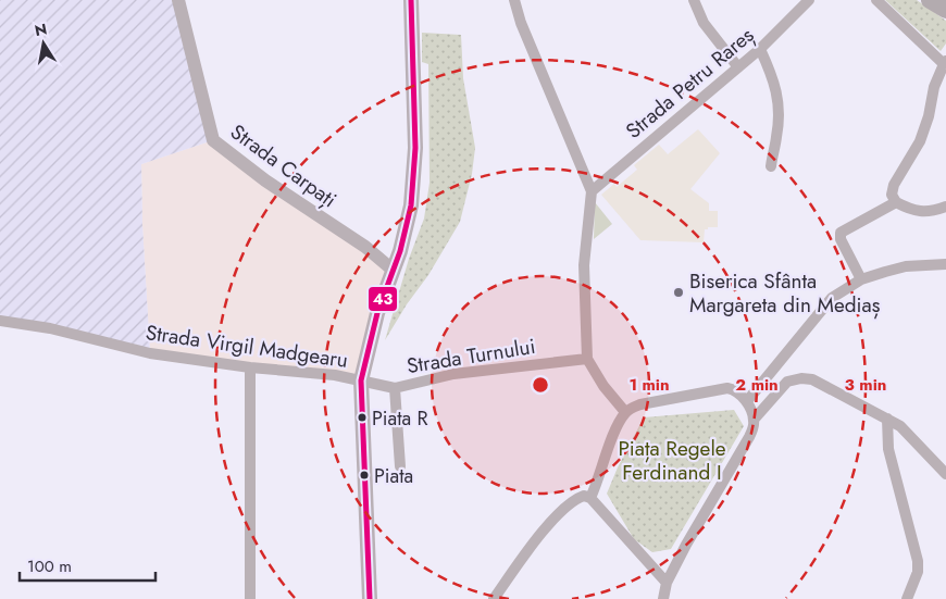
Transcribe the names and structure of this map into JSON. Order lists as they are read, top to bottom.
{
  "streets": {
    "street": [
      "Strada Petru Rareș",
      "Strada Carpați",
      "Strada Virgil Madgearu",
      "Strada Turnului"
    ]
  },
  "crossings": [
    ["Strada Virgil Madgearu", "Strada Turnului"]
  ],
  "parks": ["Piața Regele Ferdinand I"],
  "places": ["Biserica Sfânta Margareta din Mediaș", "Piata R", "Piata"],
  "lines": ["transit line 43"],
  "scale_bar": "100 m",
  "north": "top",
  "rings": ["1 min", "2 min", "3 min"]
}
